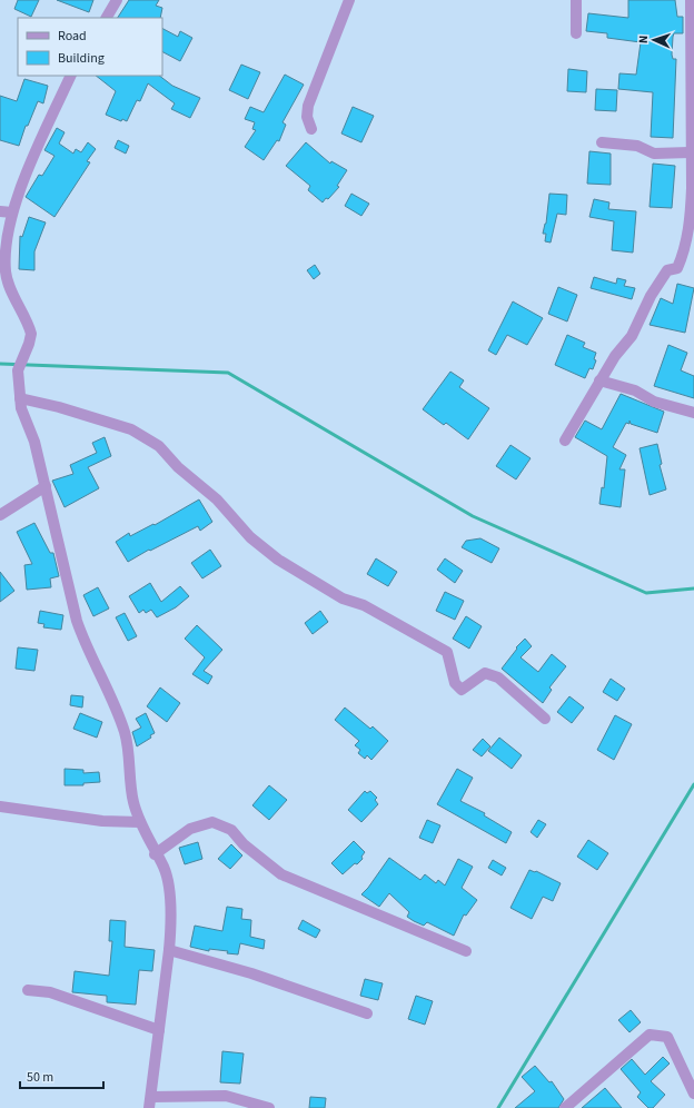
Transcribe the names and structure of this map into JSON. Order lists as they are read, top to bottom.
{
  "legend": ["Road", "Building"],
  "scale_bar": "50 m",
  "north": "left"
}
